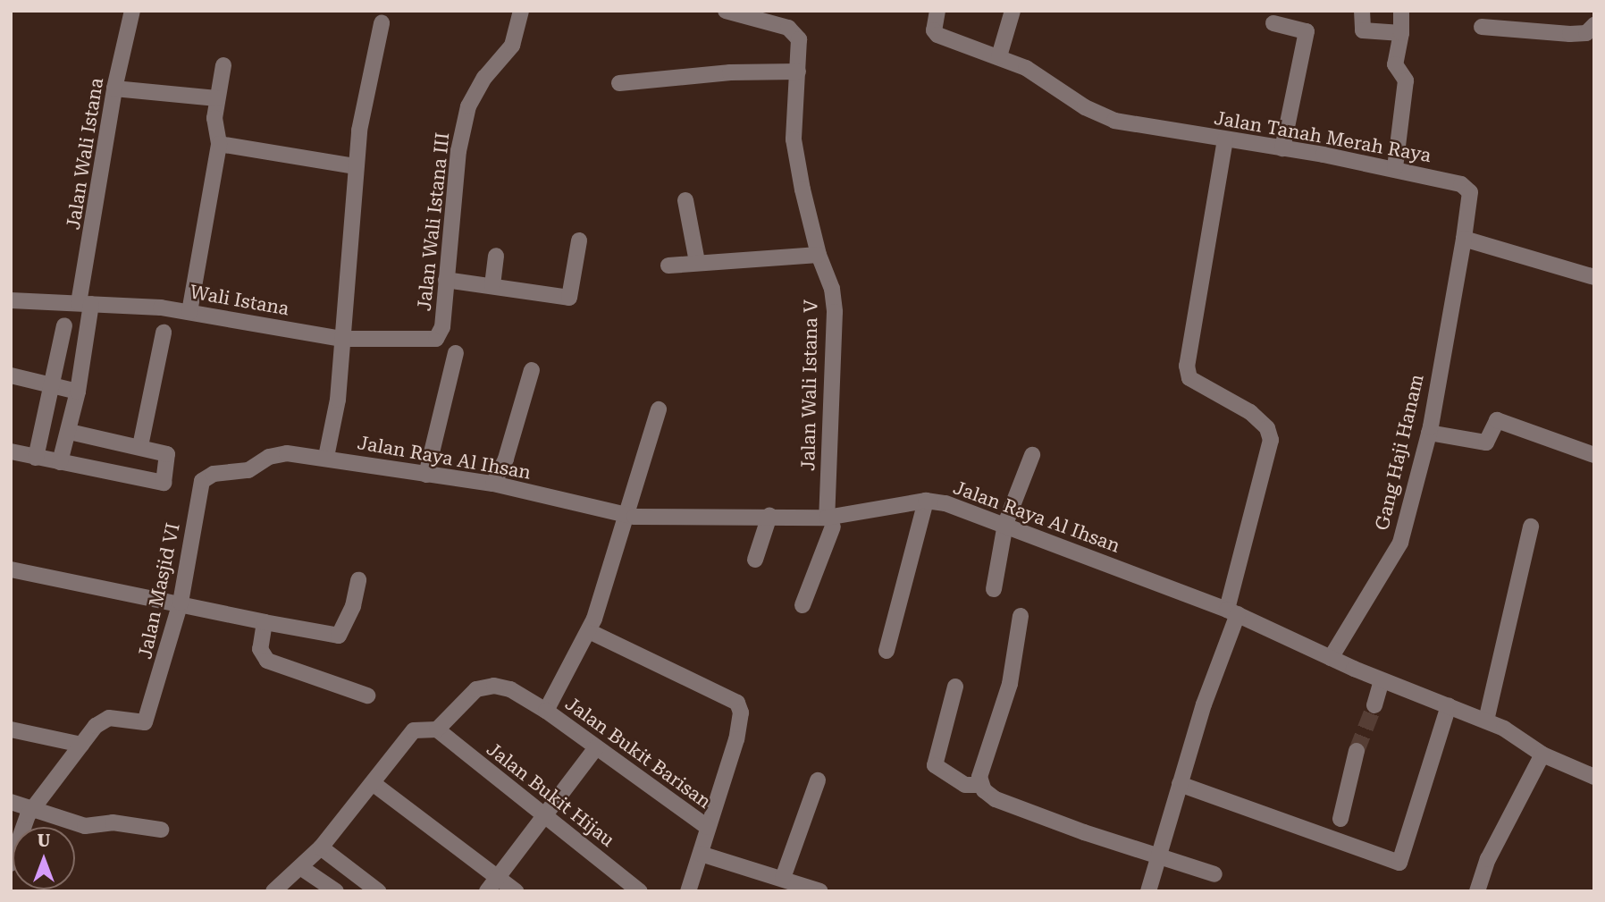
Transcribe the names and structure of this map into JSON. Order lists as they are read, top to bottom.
{
  "streets": {
    "street": [
      "Jalan Tanah Merah Raya",
      "Jalan Wali Istana",
      "Jalan Wali Istana III",
      "Wali Istana",
      "Jalan Wali Istana V",
      "Gang Haji Hanam",
      "Jalan Raya Al Ihsan",
      "Jalan Masjid VI",
      "Jalan Bukit Barisan",
      "Jalan Bukit Hijau"
    ]
  },
  "crossings": [
    ["Jalan Tanah Merah Raya", "Gang Haji Hanam"],
    ["Jalan Wali Istana", "Wali Istana"],
    ["Jalan Wali Istana III", "Wali Istana"],
    ["Jalan Wali Istana V", "Jalan Raya Al Ihsan"],
    ["Gang Haji Hanam", "Jalan Raya Al Ihsan"],
    ["Jalan Raya Al Ihsan", "Jalan Masjid VI"],
    ["Jalan Bukit Barisan", "Jalan Bukit Hijau"]
  ],
  "north": "top"
}
